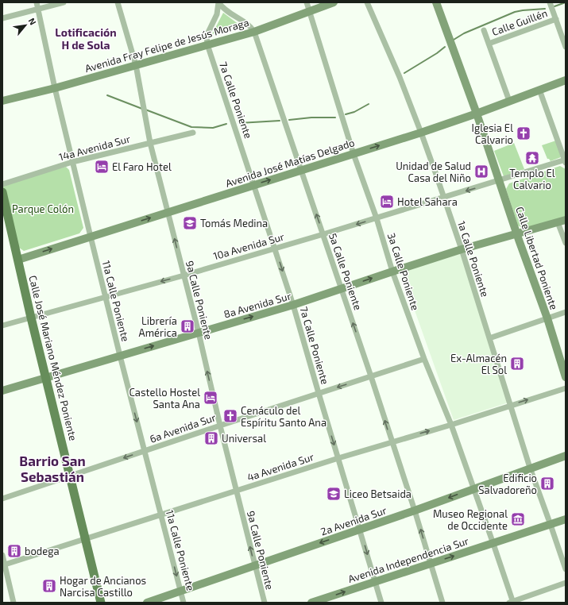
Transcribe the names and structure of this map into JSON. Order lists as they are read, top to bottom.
{
  "streets": {
    "main road": ["Calle José Mariano Méndez Poniente"],
    "street": [
      "Calle Guillén",
      "Avenida Fray Felipe de Jesús Moraga",
      "7a Calle Poniente",
      "14a Avenida Sur",
      "Avenida José Matías Delgado",
      "10a Avenida Sur",
      "Calle Libertad Poniente",
      "1a Calle Poniente",
      "5a Calle Poniente",
      "3a Calle Poniente",
      "9a Calle Poniente",
      "11a Calle Poniente",
      "8a Avenida Sur",
      "6a Avenida Sur",
      "4a Avenida Sur",
      "2a Avenida Sur",
      "Avenida Independencia Sur"
    ]
  },
  "crossings": [
    ["Avenida Fray Felipe de Jesús Moraga", "7a Calle Poniente"],
    ["Avenida Fray Felipe de Jesús Moraga", "5a Calle Poniente"],
    ["Avenida Fray Felipe de Jesús Moraga", "3a Calle Poniente"],
    ["Avenida Fray Felipe de Jesús Moraga", "9a Calle Poniente"],
    ["Avenida Fray Felipe de Jesús Moraga", "11a Calle Poniente"],
    ["7a Calle Poniente", "Avenida José Matías Delgado"],
    ["7a Calle Poniente", "10a Avenida Sur"],
    ["7a Calle Poniente", "5a Calle Poniente"],
    ["7a Calle Poniente", "8a Avenida Sur"],
    ["7a Calle Poniente", "6a Avenida Sur"],
    ["7a Calle Poniente", "4a Avenida Sur"],
    ["7a Calle Poniente", "2a Avenida Sur"],
    ["7a Calle Poniente", "Avenida Independencia Sur"],
    ["14a Avenida Sur", "9a Calle Poniente"],
    ["14a Avenida Sur", "11a Calle Poniente"],
    ["Avenida José Matías Delgado", "Calle Libertad Poniente"],
    ["Avenida José Matías Delgado", "1a Calle Poniente"],
    ["Avenida José Matías Delgado", "5a Calle Poniente"],
    ["Avenida José Matías Delgado", "3a Calle Poniente"],
    ["Avenida José Matías Delgado", "9a Calle Poniente"],
    ["Avenida José Matías Delgado", "11a Calle Poniente"],
    ["Avenida José Matías Delgado", "Calle José Mariano Méndez Poniente"],
    ["10a Avenida Sur", "Calle Libertad Poniente"],
    ["10a Avenida Sur", "1a Calle Poniente"],
    ["10a Avenida Sur", "5a Calle Poniente"],
    ["10a Avenida Sur", "3a Calle Poniente"],
    ["10a Avenida Sur", "9a Calle Poniente"],
    ["10a Avenida Sur", "11a Calle Poniente"],
    ["10a Avenida Sur", "Calle José Mariano Méndez Poniente"],
    ["Calle Libertad Poniente", "8a Avenida Sur"],
    ["1a Calle Poniente", "8a Avenida Sur"],
    ["1a Calle Poniente", "4a Avenida Sur"],
    ["1a Calle Poniente", "2a Avenida Sur"],
    ["1a Calle Poniente", "Avenida Independencia Sur"],
    ["5a Calle Poniente", "8a Avenida Sur"],
    ["5a Calle Poniente", "6a Avenida Sur"],
    ["5a Calle Poniente", "4a Avenida Sur"],
    ["5a Calle Poniente", "2a Avenida Sur"],
    ["5a Calle Poniente", "Avenida Independencia Sur"],
    ["3a Calle Poniente", "8a Avenida Sur"],
    ["3a Calle Poniente", "6a Avenida Sur"],
    ["3a Calle Poniente", "4a Avenida Sur"],
    ["3a Calle Poniente", "2a Avenida Sur"],
    ["3a Calle Poniente", "Avenida Independencia Sur"],
    ["9a Calle Poniente", "8a Avenida Sur"],
    ["9a Calle Poniente", "6a Avenida Sur"],
    ["9a Calle Poniente", "4a Avenida Sur"],
    ["9a Calle Poniente", "2a Avenida Sur"],
    ["11a Calle Poniente", "8a Avenida Sur"],
    ["11a Calle Poniente", "6a Avenida Sur"],
    ["11a Calle Poniente", "4a Avenida Sur"],
    ["11a Calle Poniente", "2a Avenida Sur"],
    ["8a Avenida Sur", "Calle José Mariano Méndez Poniente"],
    ["Calle José Mariano Méndez Poniente", "6a Avenida Sur"],
    ["Calle José Mariano Méndez Poniente", "4a Avenida Sur"]
  ],
  "one_way": [
    "Avenida José Matías Delgado",
    "5a Calle Poniente",
    "9a Calle Poniente",
    "8a Avenida Sur",
    "2a Avenida Sur",
    "Avenida Independencia Sur"
  ],
  "districts": ["Lotificación H de Sola", "Barrio San Sebastián"],
  "parks": ["Parque Colón"],
  "places": {
    "church": ["Iglesia El Calvario", "Cenáculo del Espíritu Santo Ana"],
    "temple": ["Templo El Calvario"],
    "hotel": ["El Faro Hotel", "Hotel Sahara", "Castello Hostel Santa Ana"],
    "hospital": ["Unidad de Salud Casa del Niño"],
    "school or university": ["Tomás Medina", "Liceo Betsaida"],
    "building": [
      "Librería América",
      "Ex-Almacén El Sol",
      "Universal",
      "Edificio Salvadoreño",
      "bodega",
      "Hogar de Ancianos Narcisa Castillo"
    ],
    "museum": ["Museo Regional de Occidente"]
  },
  "north": "top right"
}
